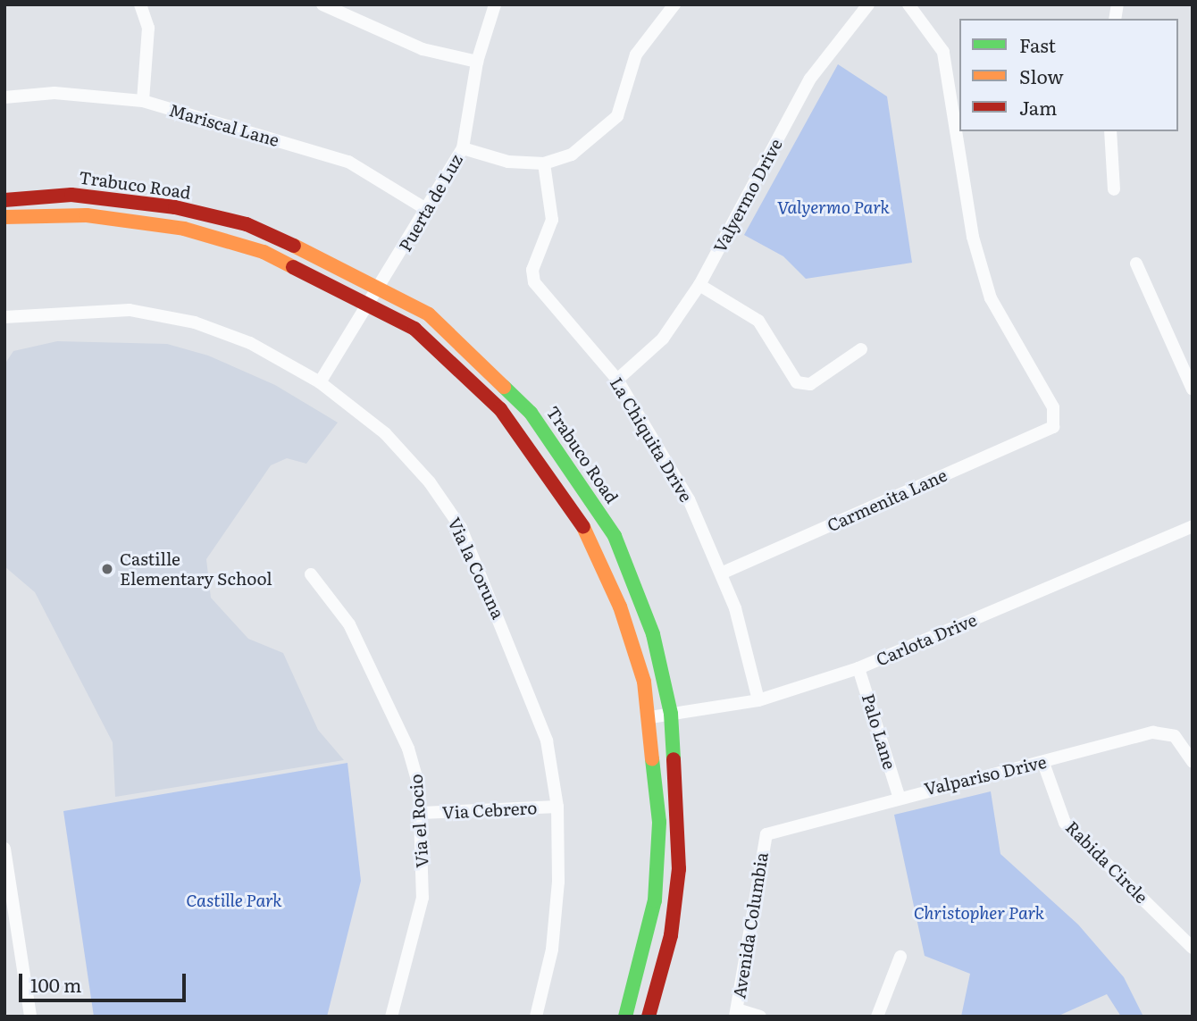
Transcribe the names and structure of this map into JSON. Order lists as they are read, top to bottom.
{
  "streets": {
    "main road": ["Trabuco Road"],
    "street": [
      "Mariscal Lane",
      "Valyermo Drive",
      "Puerta de Luz",
      "La Chiquita Drive",
      "Carmenita Lane",
      "Via la Coruna",
      "Carlota Drive",
      "Palo Lane",
      "Valpariso Drive",
      "Via Cebrero",
      "Via el Rocio",
      "Rabida Circle",
      "Avenida Columbia"
    ]
  },
  "crossings": [
    ["Mariscal Lane", "Puerta de Luz"],
    ["Trabuco Road", "Puerta de Luz"],
    ["Trabuco Road", "Carlota Drive"],
    ["Valyermo Drive", "La Chiquita Drive"],
    ["Puerta de Luz", "Via la Coruna"],
    ["La Chiquita Drive", "Carmenita Lane"],
    ["La Chiquita Drive", "Carlota Drive"],
    ["Via la Coruna", "Via Cebrero"],
    ["Carlota Drive", "Palo Lane"],
    ["Palo Lane", "Valpariso Drive"],
    ["Valpariso Drive", "Rabida Circle"],
    ["Valpariso Drive", "Avenida Columbia"],
    ["Via Cebrero", "Via el Rocio"]
  ],
  "parks": ["Valyermo Park", "Castille Park", "Christopher Park"],
  "places": ["Castille Elementary School"],
  "legend": ["Fast", "Slow", "Jam"],
  "scale_bar": "100 m"
}
